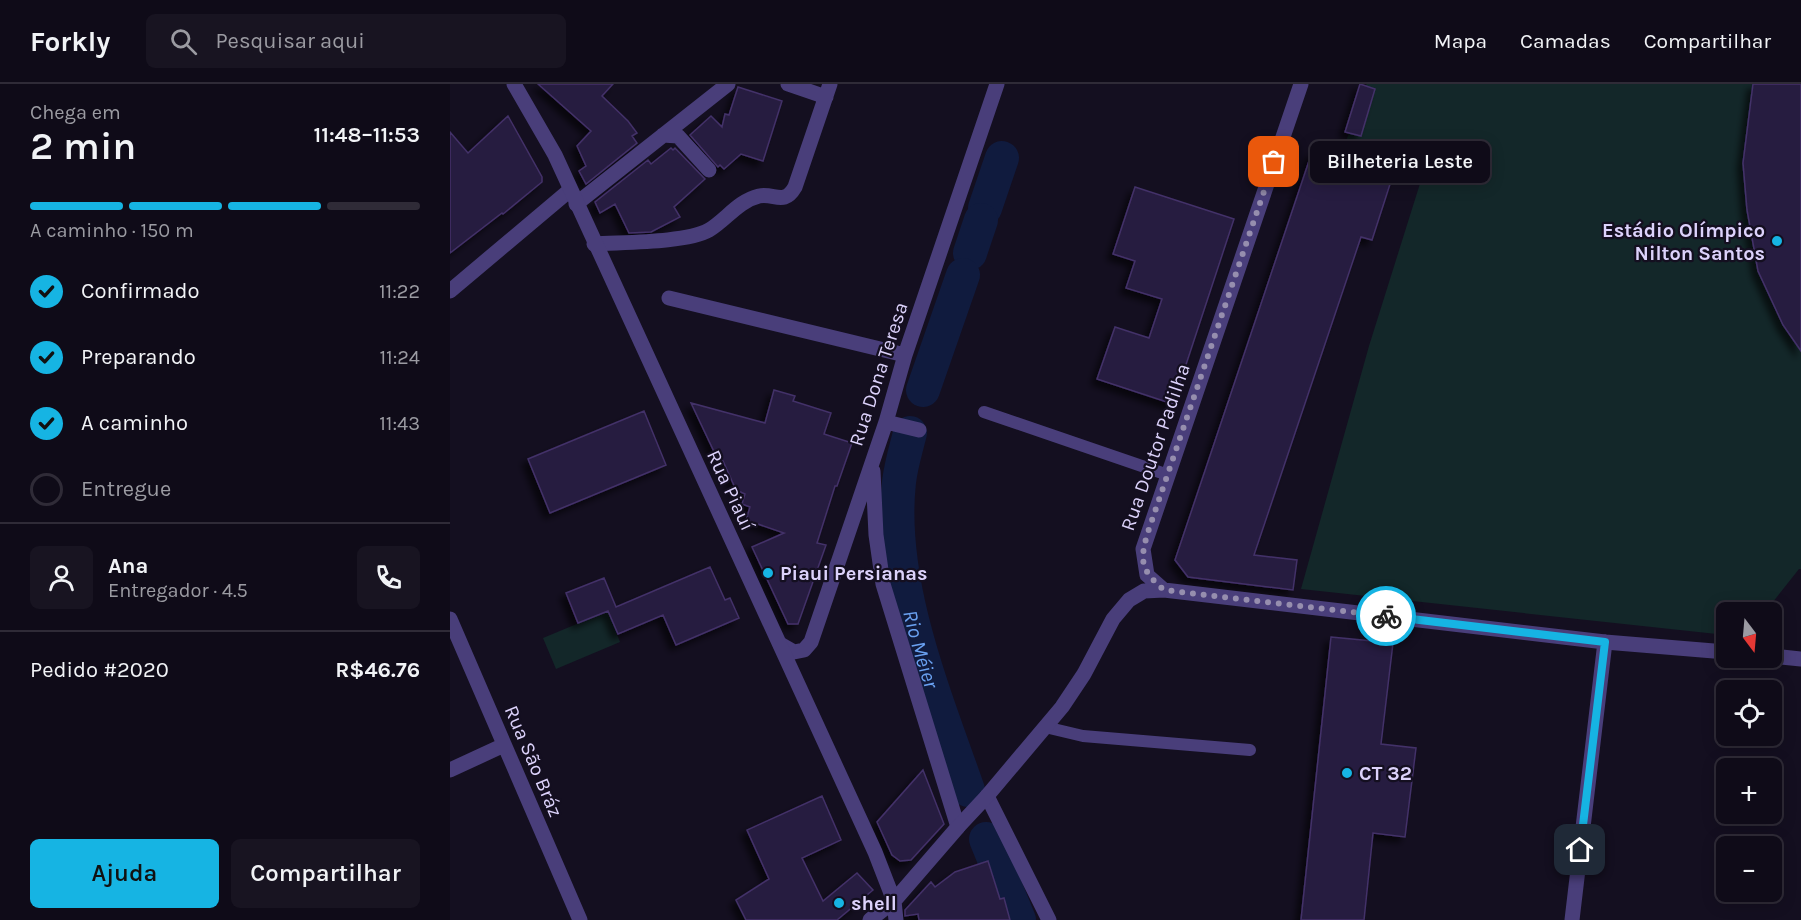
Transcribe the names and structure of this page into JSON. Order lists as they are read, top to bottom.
{
  "streets": {
    "street": [
      "Rua Dona Teresa",
      "Rua Doutor Padilha",
      "Rua Piauí",
      "Rua São Bráz"
    ]
  },
  "crossings": [
    ["Rua Dona Teresa", "Rua Piauí"]
  ],
  "water": ["Rio Méier"],
  "places": [
    "Bilheteria Leste",
    "Estádio Olímpico Nilton Santos",
    "Piaui Persianas",
    "CT 32",
    "shell"
  ],
  "north": "bottom",
  "page": {
    "header": "Forkly",
    "search": "Pesquisar aqui",
    "nav": ["Mapa", "Camadas", "Compartilhar"],
    "heading": ["2 min", "Chega em", "11:48–11:53"],
    "panel": [
      "Ana",
      "Entregador · 4.5",
      "Pedido #2020",
      "R$46.76"
    ],
    "bubble": "Bilheteria Leste",
    "bar": "A caminho · 150 m",
    "list": [
      ["Confirmado", "11:22"],
      ["Preparando", "11:24"],
      ["A caminho", "11:43"],
      "Entregue"
    ],
    "map_buttons": ["+", "−"],
    "buttons": ["Ajuda", "Compartilhar"]
  }
}
